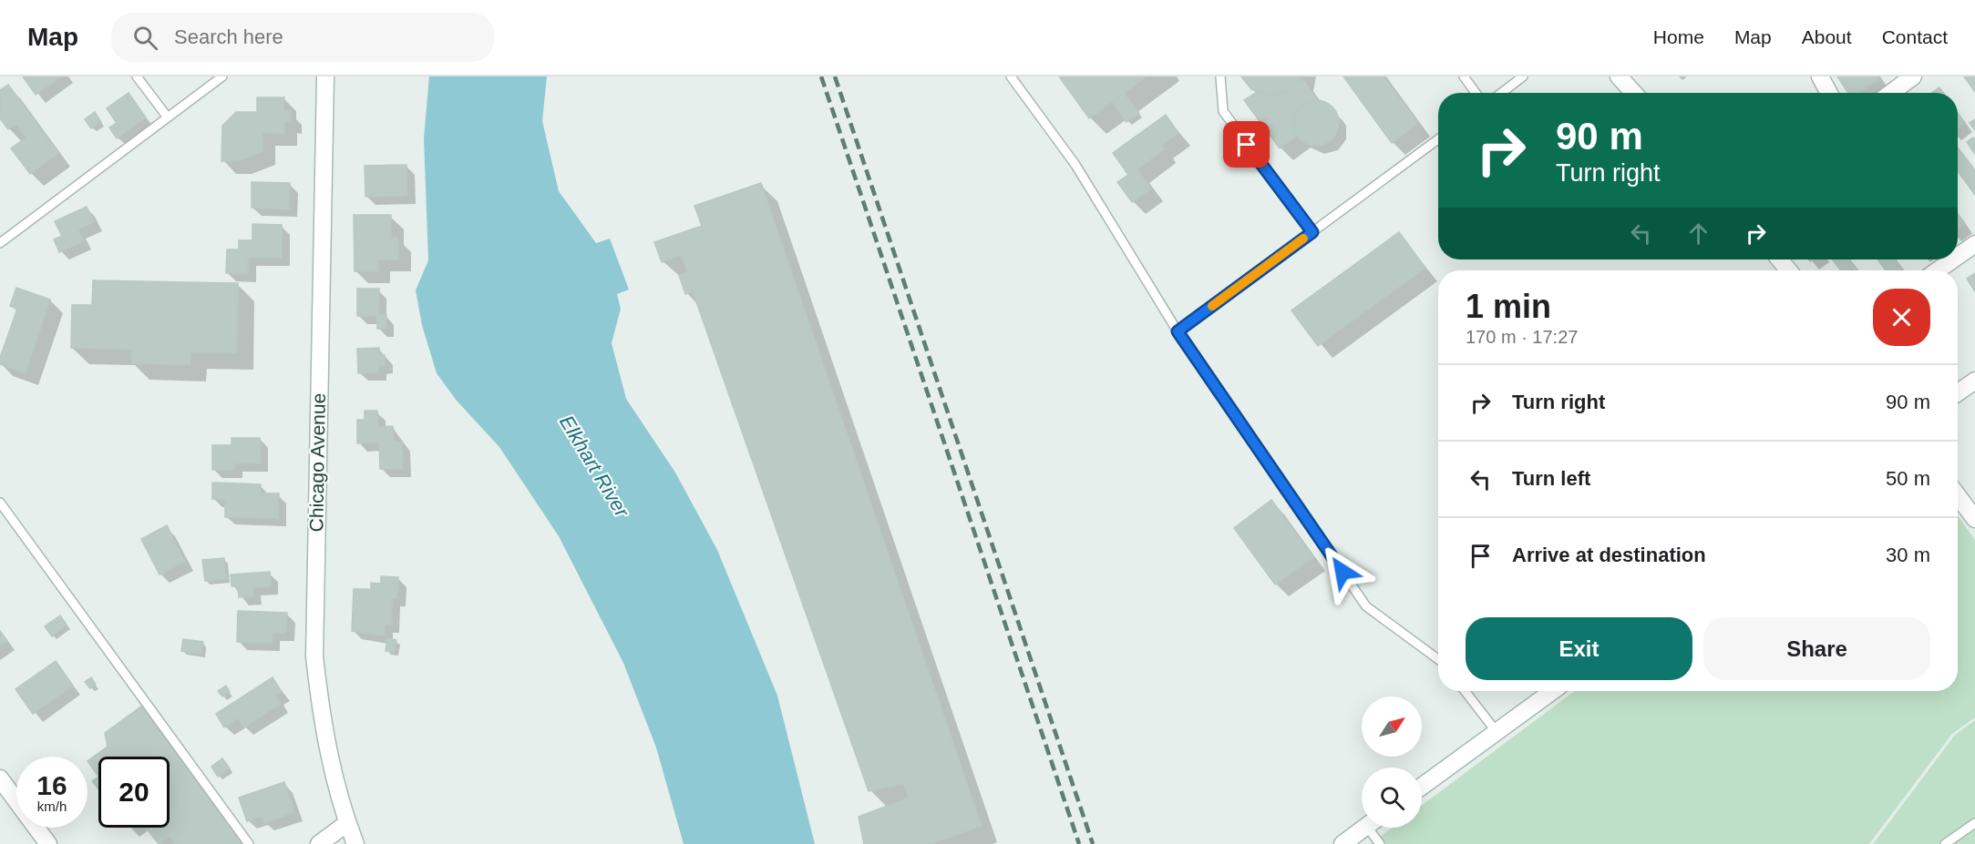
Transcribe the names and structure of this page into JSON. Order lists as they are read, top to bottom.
{
  "streets": {
    "street": ["Chicago Avenue"]
  },
  "water": ["Elkhart River"],
  "north": "top right",
  "page": {
    "header": "Map",
    "search": "Search here",
    "nav": [
      "Home",
      "Map",
      "About",
      "Contact"
    ],
    "turn": ["90 m", "Turn right"],
    "heading": ["1 min", "170 m · 17:27"],
    "list": [
      {
        "name": "Turn right",
        "value": "90 m"
      },
      {
        "name": "Turn left",
        "value": "50 m"
      },
      {
        "name": "Arrive at destination",
        "value": "30 m"
      }
    ],
    "buttons": ["Exit", "Share"],
    "speed": "16 km/h",
    "limit": "20"
  }
}
